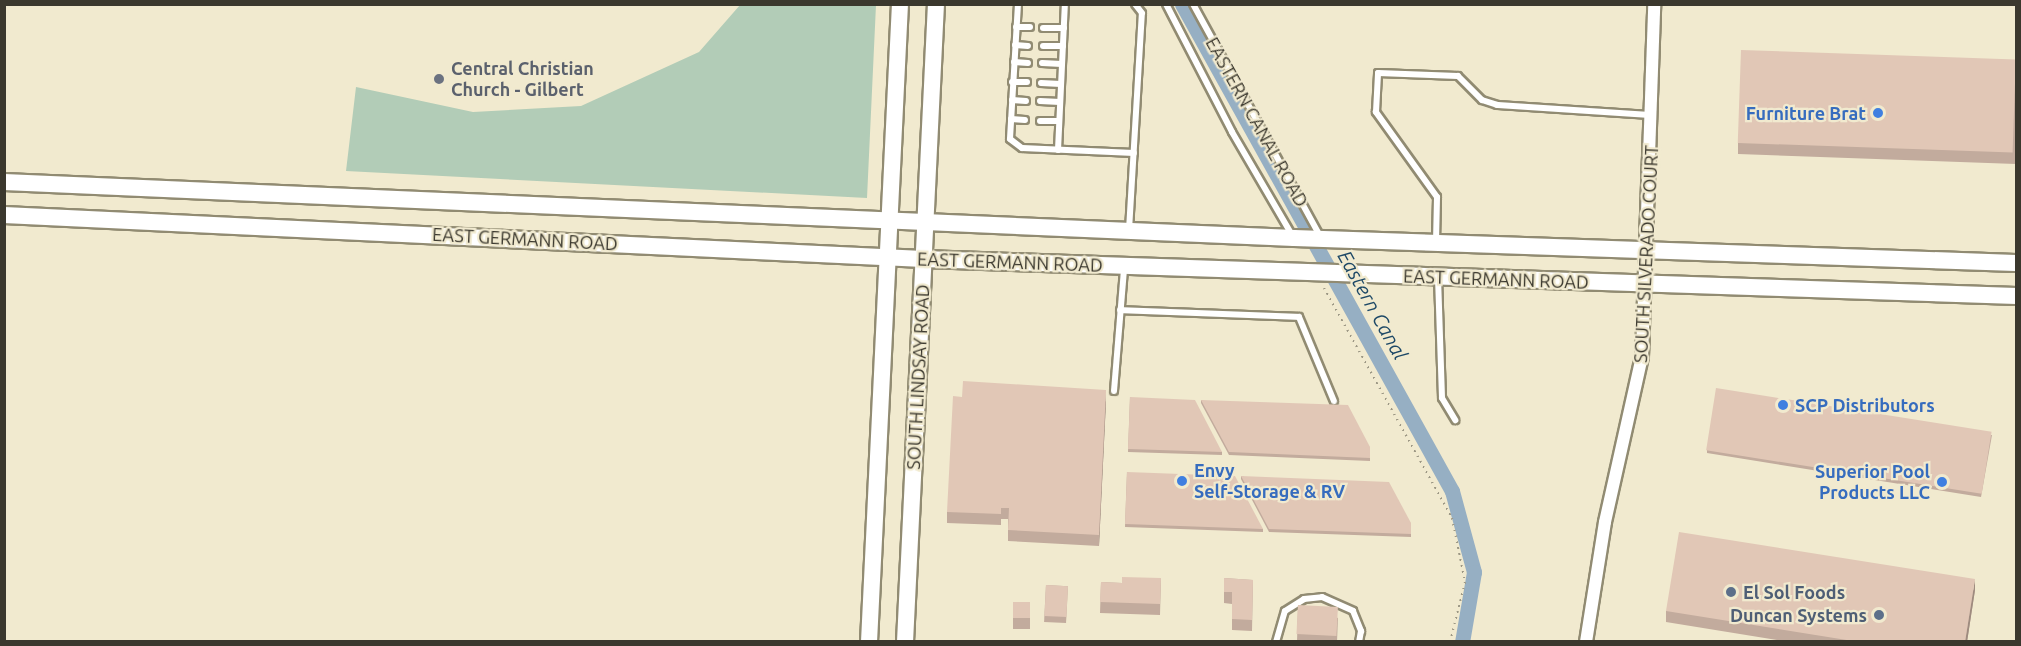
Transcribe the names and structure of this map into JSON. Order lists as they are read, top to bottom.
{
  "streets": {
    "main road": ["EAST GERMANN ROAD", "SOUTH LINDSAY ROAD"],
    "street": ["SOUTH SILVERADO COURT"],
    "lane": ["EASTERN CANAL ROAD"]
  },
  "crossings": [
    ["EASTERN CANAL ROAD", "EAST GERMANN ROAD"],
    ["EAST GERMANN ROAD", "SOUTH SILVERADO COURT"],
    ["EAST GERMANN ROAD", "SOUTH LINDSAY ROAD"]
  ],
  "water": ["Eastern Canal"],
  "places": [
    "Central Christian Church - Gilbert",
    "Furniture Brat",
    "SCP Distributors",
    "Envy Self-Storage & RV",
    "Superior Pool Products LLC",
    "El Sol Foods",
    "Duncan Systems"
  ]
}
